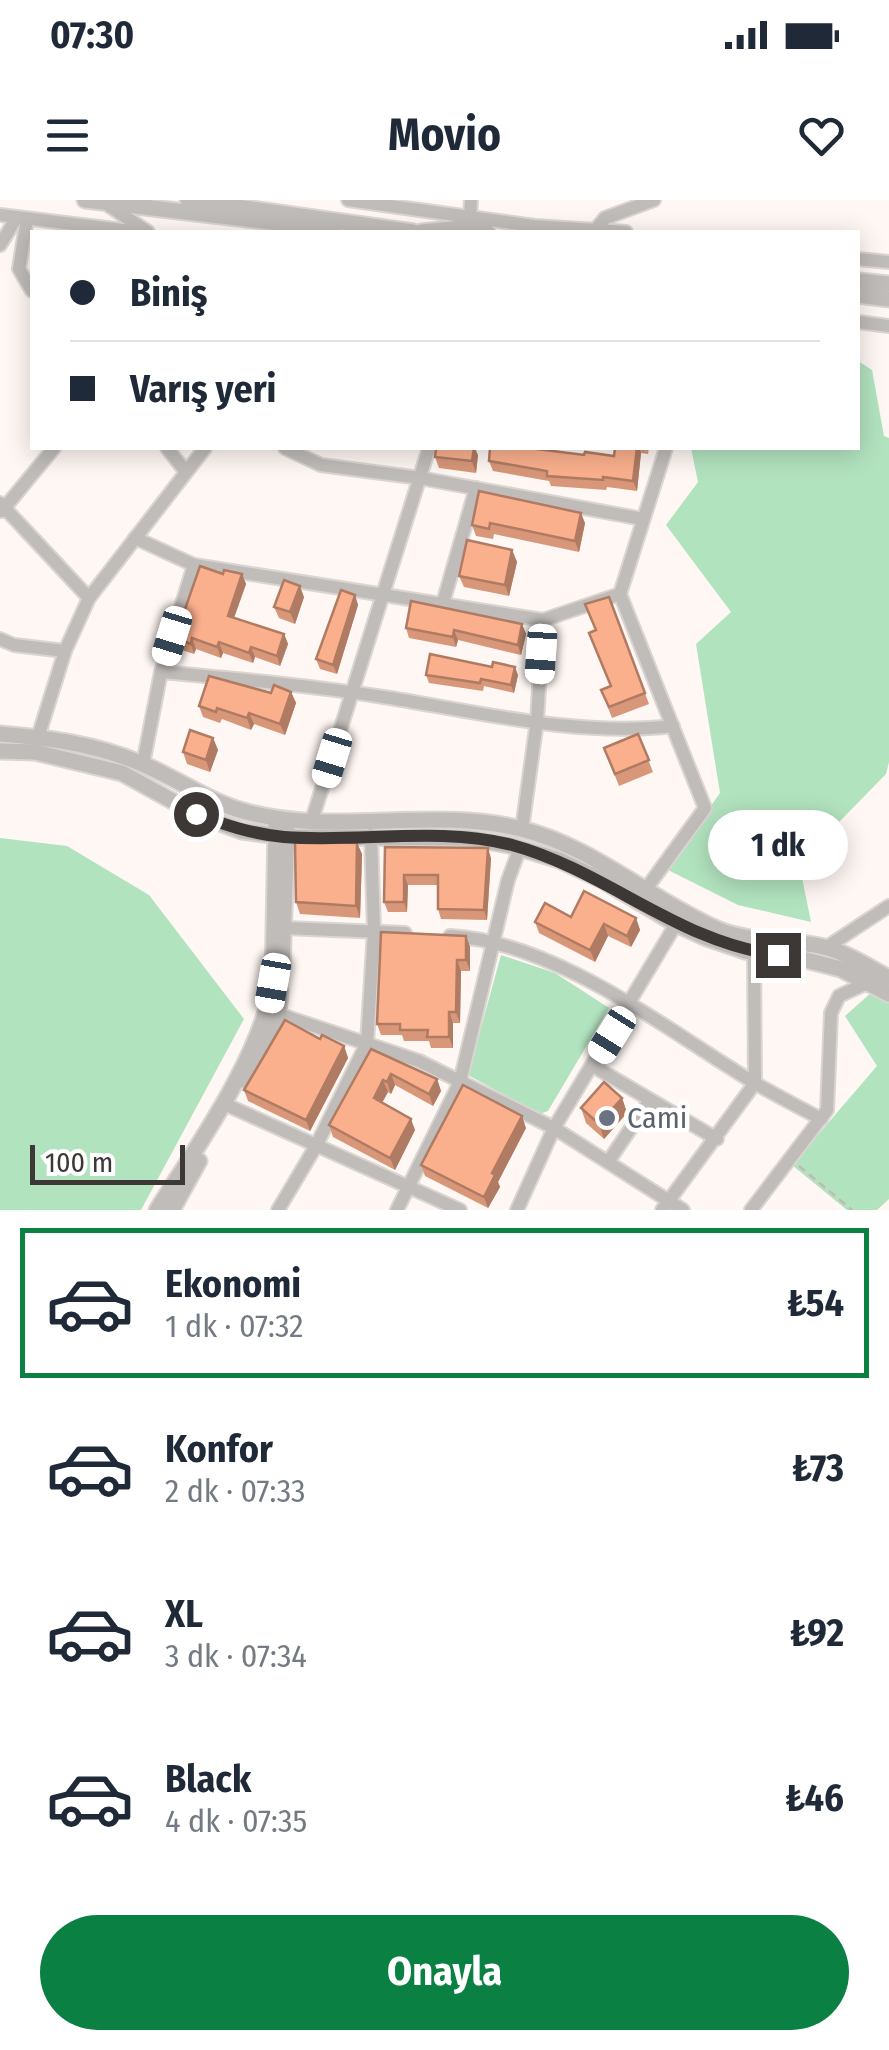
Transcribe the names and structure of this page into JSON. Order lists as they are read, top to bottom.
{
  "places": ["Cami"],
  "scale_bar": "100 m",
  "page": {
    "status": "07:30",
    "header": "Movio",
    "banner": ["Biniş", "Varış yeri"],
    "bubble": "1 dk",
    "scale": "100 m",
    "list": [
      {
        "name": "Ekonomi",
        "note": "1 dk · 07:32",
        "value": "₺54"
      },
      {
        "name": "Konfor",
        "note": "2 dk · 07:33",
        "value": "₺73"
      },
      {
        "name": "XL",
        "note": "3 dk · 07:34",
        "value": "₺92"
      },
      {
        "name": "Black",
        "note": "4 dk · 07:35",
        "value": "₺46"
      }
    ],
    "buttons": "Onayla"
  }
}
